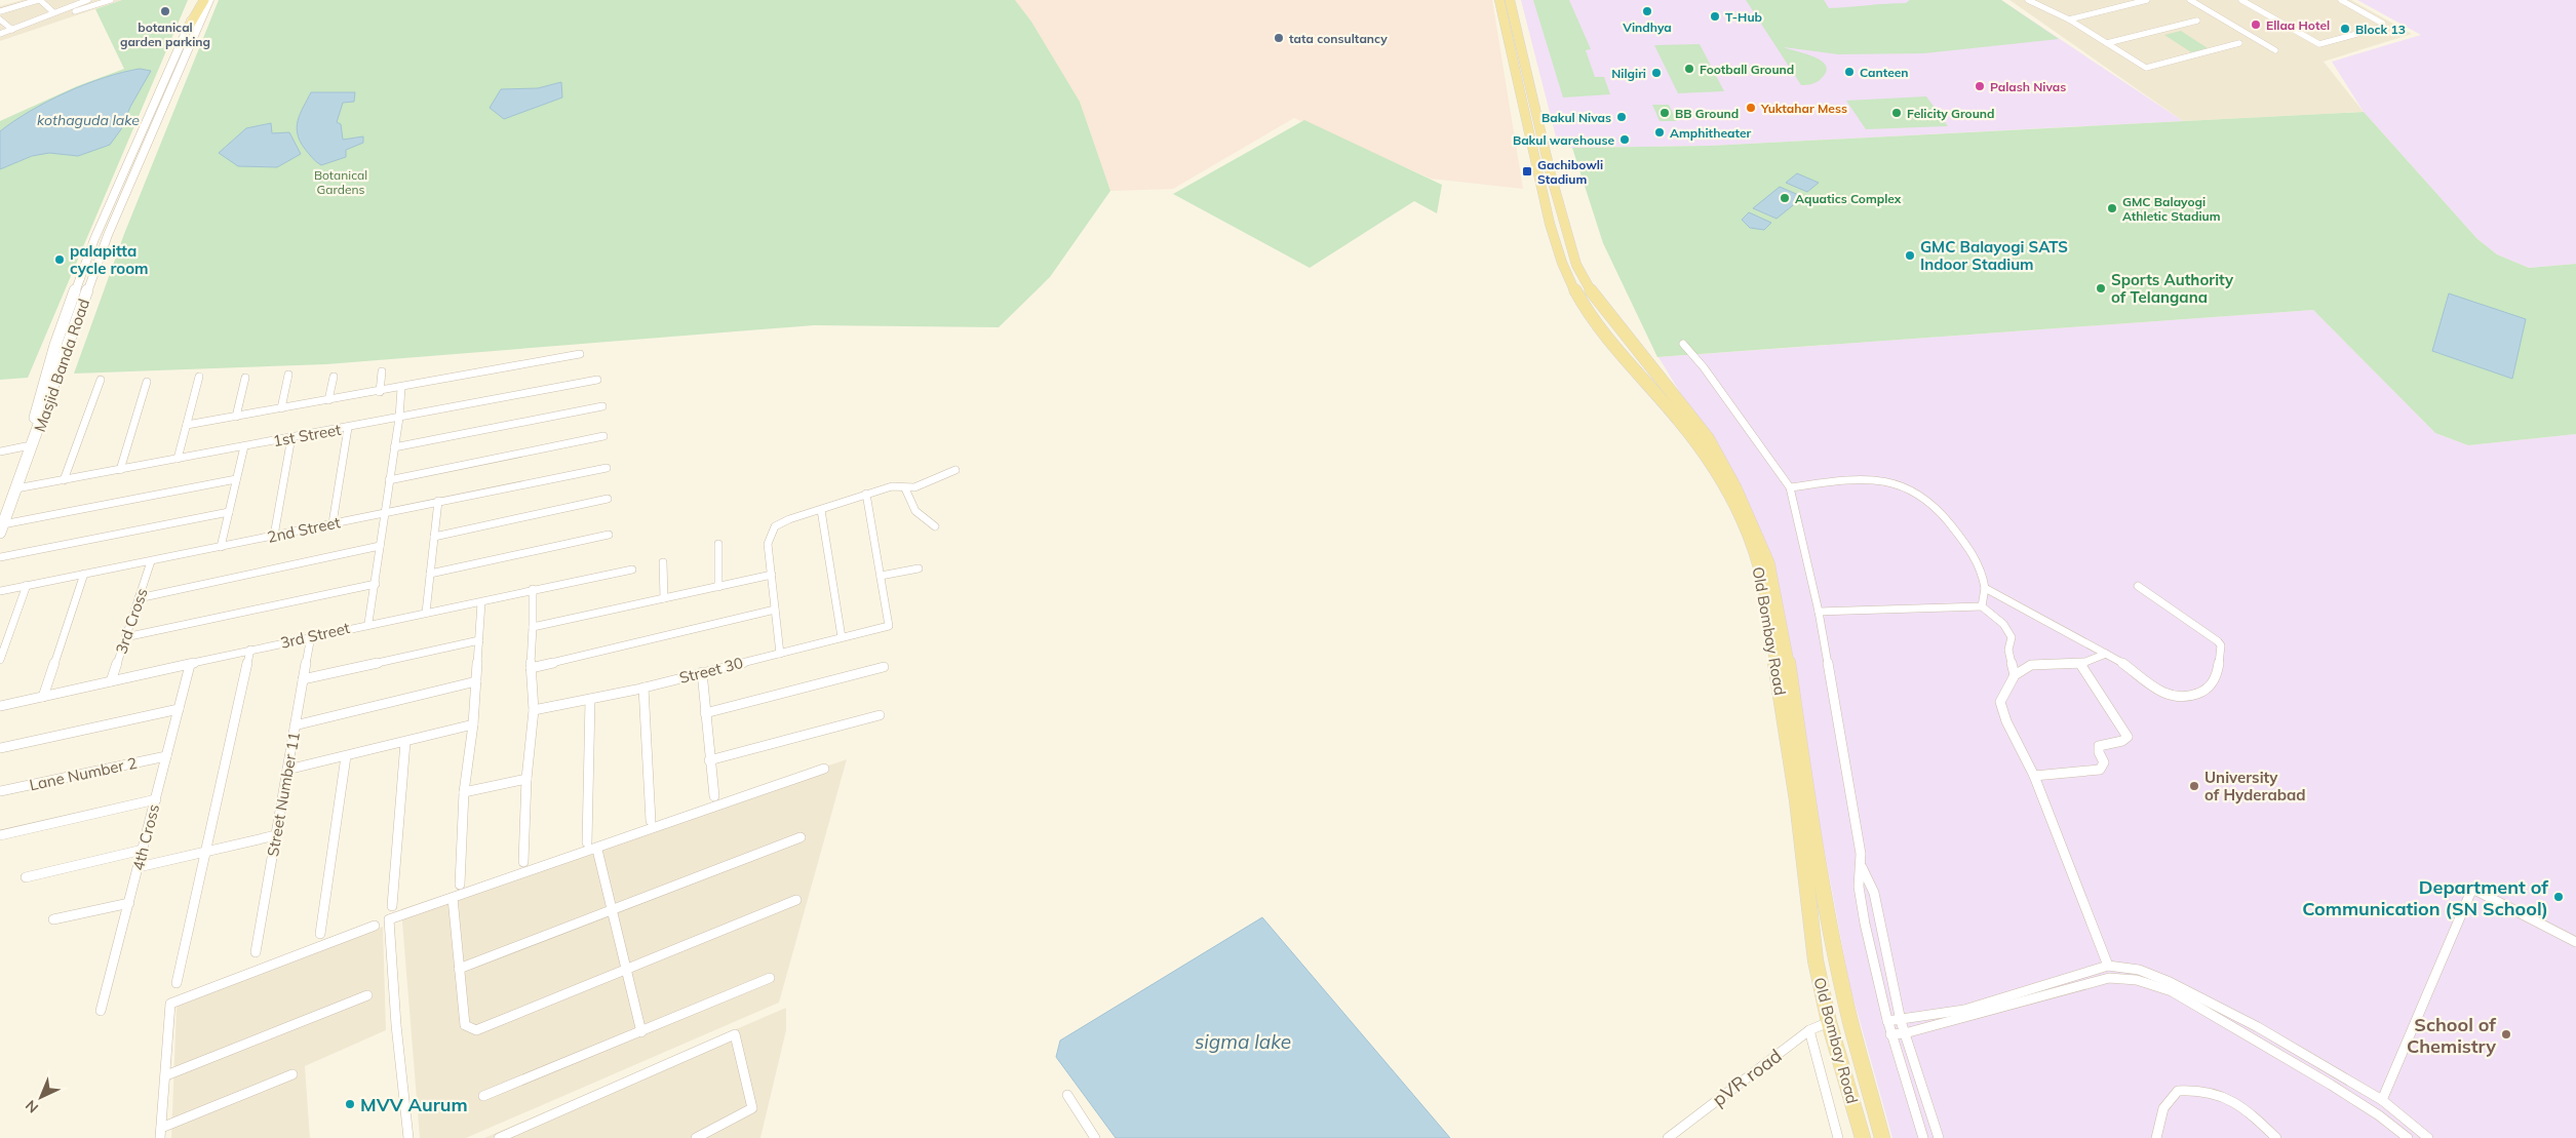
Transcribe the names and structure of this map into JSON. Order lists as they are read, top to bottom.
{
  "streets": {
    "main road": ["Masjid Banda Road", "Old Bombay Road"],
    "street": [
      "1st Street",
      "2nd Street",
      "3rd Cross",
      "3rd Street",
      "Street 30",
      "Lane Number 2",
      "Street Number 11",
      "4th Cross",
      "pVR road"
    ]
  },
  "crossings": [
    ["Masjid Banda Road", "1st Street"],
    ["2nd Street", "3rd Cross"],
    ["3rd Cross", "3rd Street"],
    ["Old Bombay Road", "pVR road"],
    ["3rd Street", "Street Number 11"],
    ["3rd Street", "4th Cross"],
    ["Lane Number 2", "4th Cross"]
  ],
  "water": ["kothaguda lake", "sigma lake"],
  "parks": ["Botanical Gardens"],
  "places": {
    "other": [
      "botanical garden parking",
      "Vindhya",
      "T-Hub",
      "Ellaa Hotel",
      "Block 13",
      "tata consultancy",
      "Football Ground",
      "Canteen",
      "Nilgiri",
      "Palash Nivas",
      "Yuktahar Mess",
      "BB Ground",
      "Felicity Ground",
      "Bakul Nivas",
      "Amphitheater",
      "Bakul warehouse",
      "Aquatics Complex",
      "GMC Balayogi Athletic Stadium",
      "GMC Balayogi SATS Indoor Stadium",
      "palapitta cycle room",
      "Sports Authority of Telangana",
      "University of Hyderabad",
      "Department of Communication (SN School)",
      "School of Chemistry",
      "MVV Aurum"
    ],
    "transit": ["Gachibowli Stadium"]
  },
  "north": "bottom left"
}
